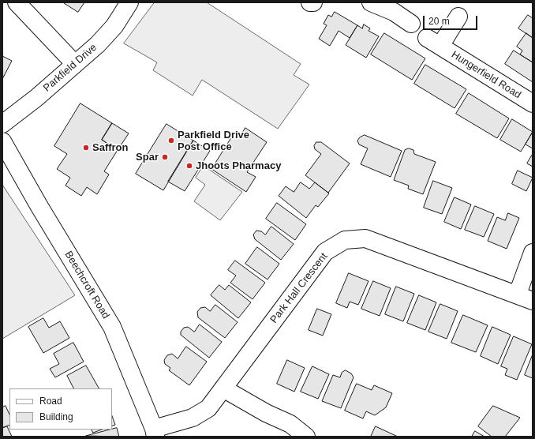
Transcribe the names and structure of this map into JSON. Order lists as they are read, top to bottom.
{
  "streets": {
    "street": [
      "Parkfield Drive",
      "Hungerfield Road",
      "Beechcroft Road",
      "Park Hall Crescent"
    ]
  },
  "crossings": [
    ["Beechcroft Road", "Park Hall Crescent"]
  ],
  "places": [
    "Parkfield Drive Post Office",
    "Saffron",
    "Spar",
    "Jhoots Pharmacy"
  ],
  "legend": ["Road", "Building"],
  "scale_bar": "20 m"
}
